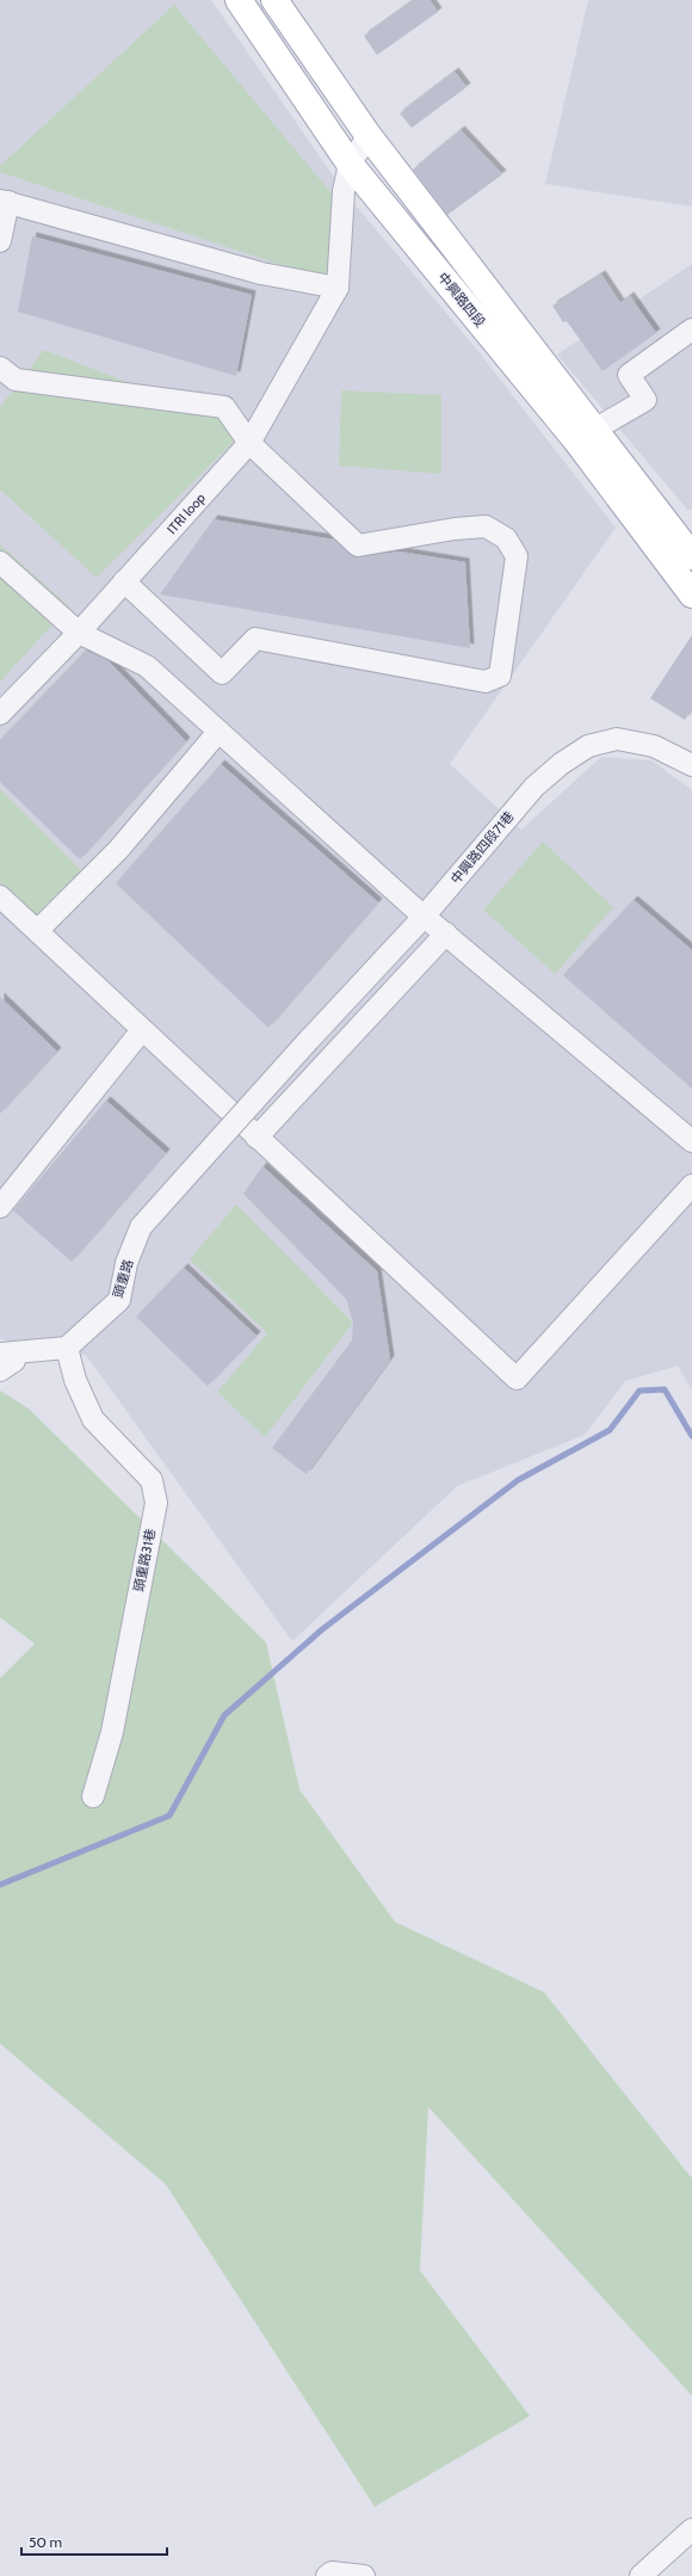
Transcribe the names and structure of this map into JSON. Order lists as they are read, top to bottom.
{
  "streets": {
    "main road": ["中興路四段"],
    "street": [
      "ITRI loop",
      "中興路四段71巷",
      "頭重路",
      "頭重路31巷"
    ]
  },
  "crossings": [
    ["中興路四段", "ITRI loop"],
    ["中興路四段71巷", "頭重路"],
    ["頭重路", "頭重路31巷"]
  ],
  "scale_bar": "50 m"
}
